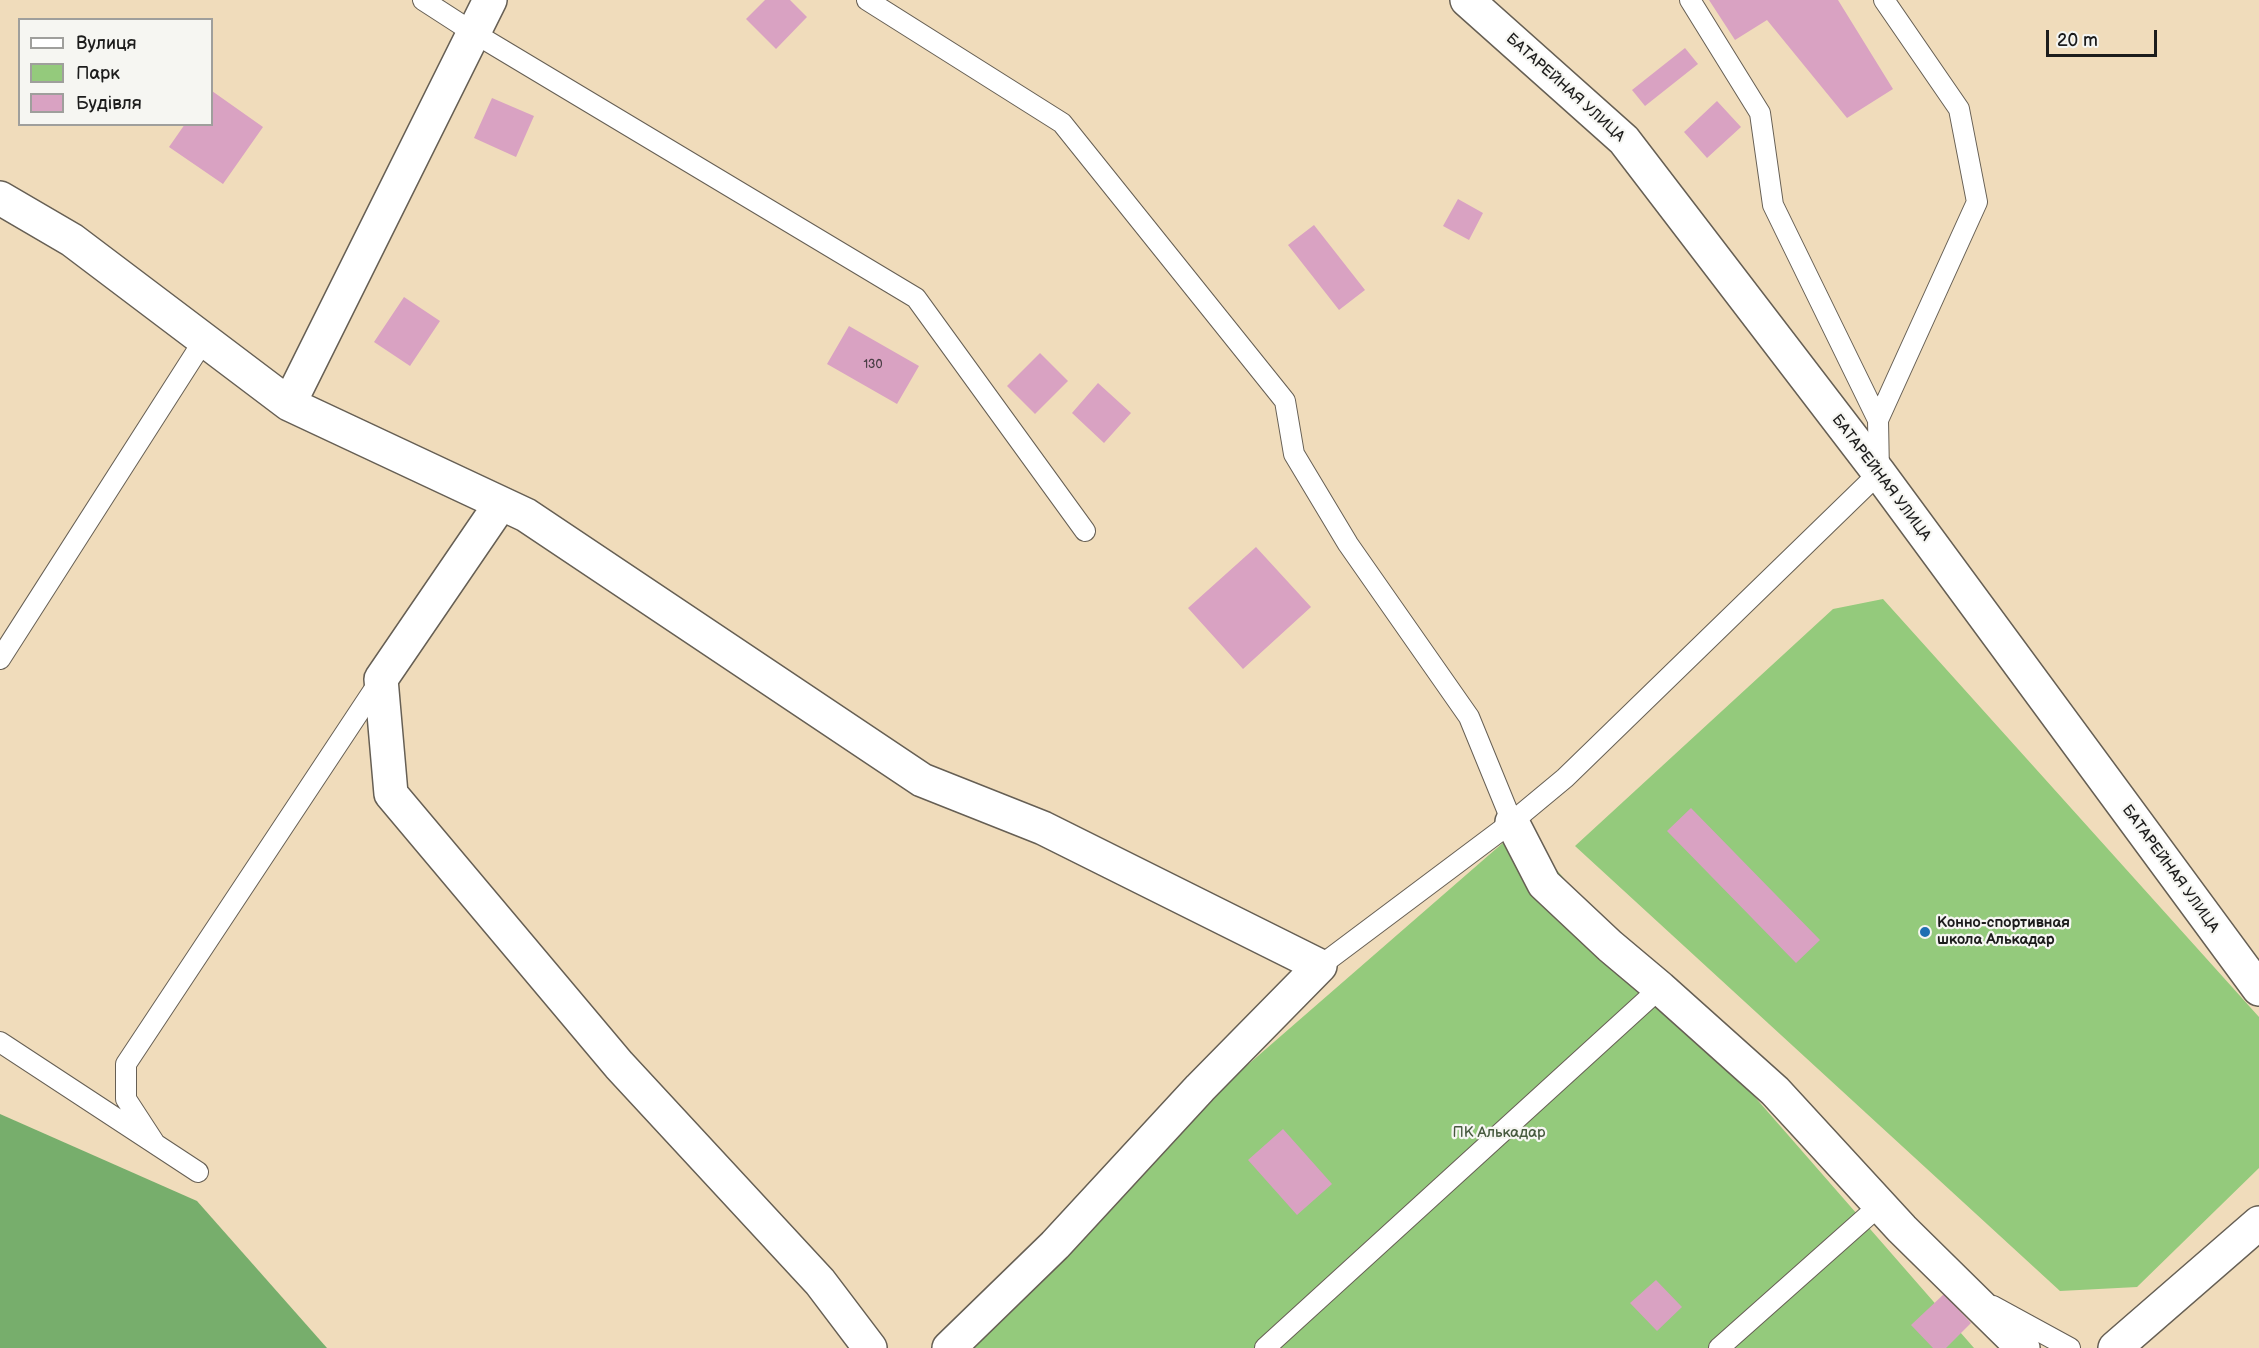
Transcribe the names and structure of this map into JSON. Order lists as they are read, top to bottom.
{
  "streets": {
    "street": ["БАТАРЕЙНАЯ УЛИЦА"]
  },
  "parks": ["ПК Алькадар"],
  "places": ["Конно-спортивная школа Алькадар"],
  "house_numbers": ["130"],
  "legend": ["Вулиця", "Парк", "Будівля"],
  "scale_bar": "20 m"
}
